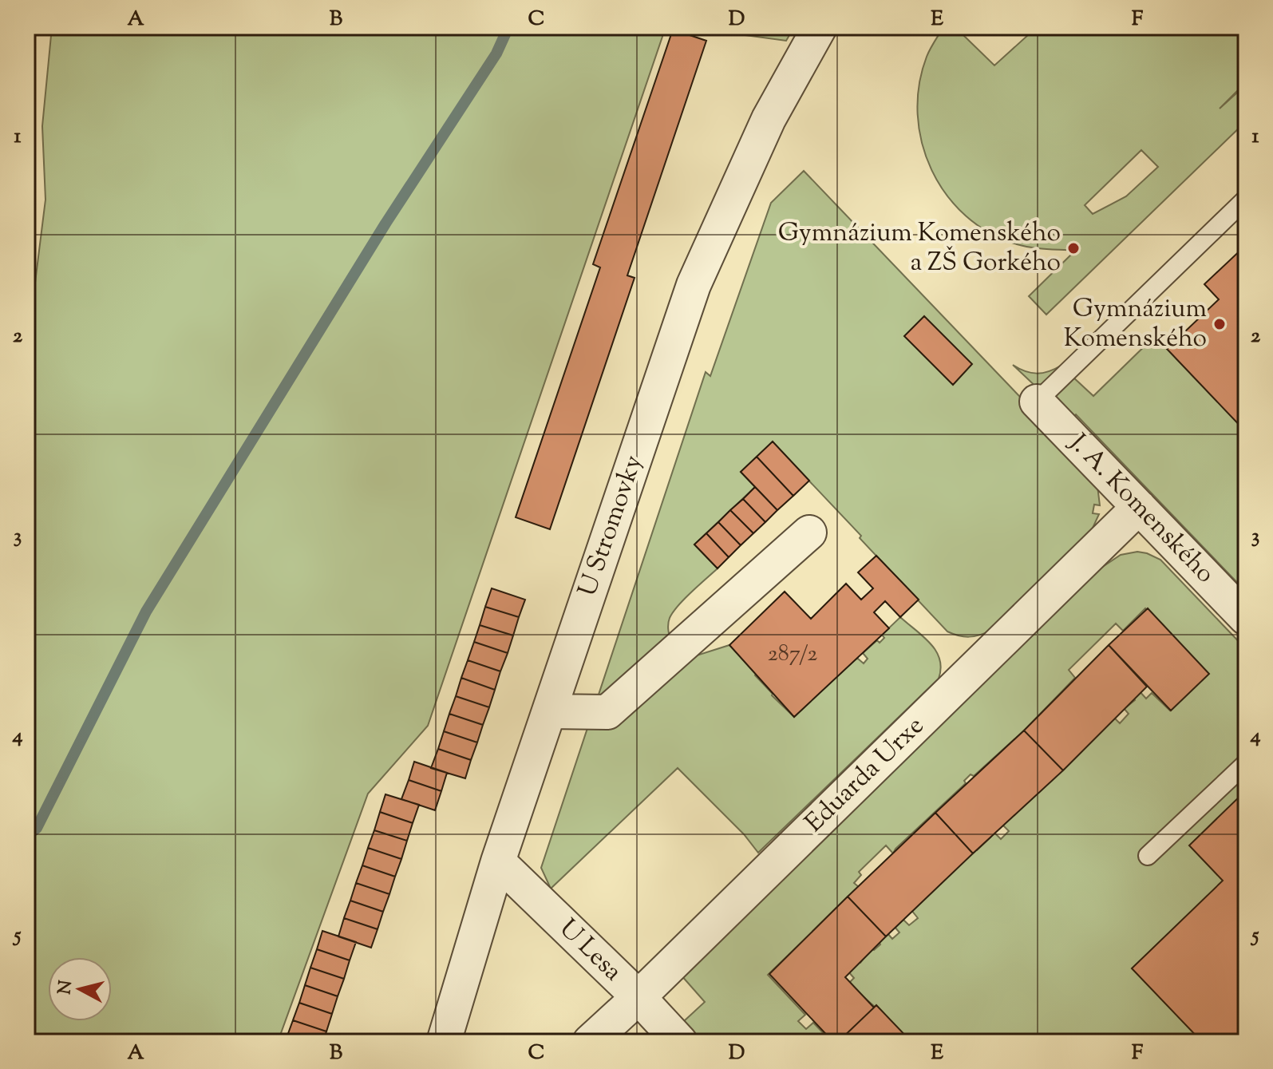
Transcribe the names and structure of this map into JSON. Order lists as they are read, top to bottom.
{
  "streets": {
    "street": [
      "J. A. Komenského",
      "U Stromovky",
      "Eduarda Urxe",
      "U Lesa"
    ]
  },
  "crossings": [
    ["J. A. Komenského", "Eduarda Urxe"],
    ["U Stromovky", "U Lesa"],
    ["Eduarda Urxe", "U Lesa"]
  ],
  "places": ["Gymnázium Komenského a ZŠ Gorkého", "Gymnázium Komenského"],
  "house_numbers": ["287/2"],
  "north": "left",
  "grid": {
    "columns": [
      "A",
      "B",
      "C",
      "D",
      "E",
      "F"
    ],
    "rows": [
      "1",
      "2",
      "3",
      "4",
      "5"
    ]
  }
}
